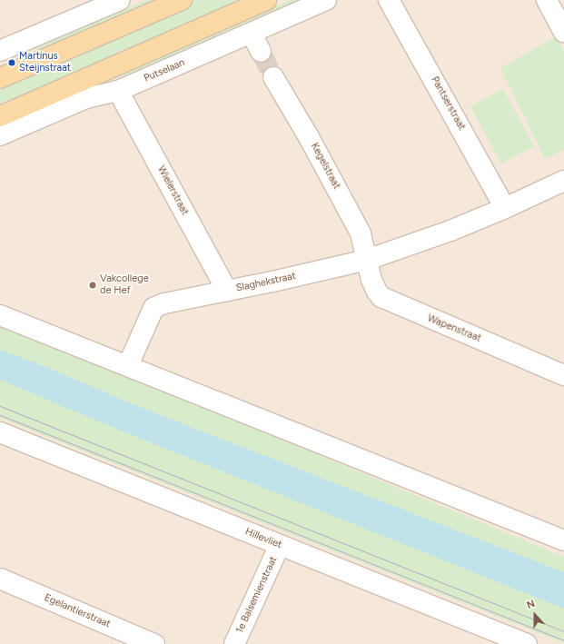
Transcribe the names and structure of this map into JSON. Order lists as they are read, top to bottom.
{
  "streets": {
    "street": [
      "Putselaan",
      "Pantserstraat",
      "Kegelstraat",
      "Wielerstraat",
      "Slaghekstraat",
      "Wapenstraat",
      "Hillevliet",
      "1e Balsemienstraat",
      "Egelantierstraat"
    ]
  },
  "crossings": [
    ["Putselaan", "Wielerstraat"],
    ["Pantserstraat", "Slaghekstraat"],
    ["Kegelstraat", "Slaghekstraat"],
    ["Kegelstraat", "Wapenstraat"],
    ["Wielerstraat", "Slaghekstraat"],
    ["Slaghekstraat", "Wapenstraat"],
    ["Hillevliet", "1e Balsemienstraat"]
  ],
  "places": ["Martinus Steijnstraat", "Vakcollege de Hef"],
  "north": "top"
}
